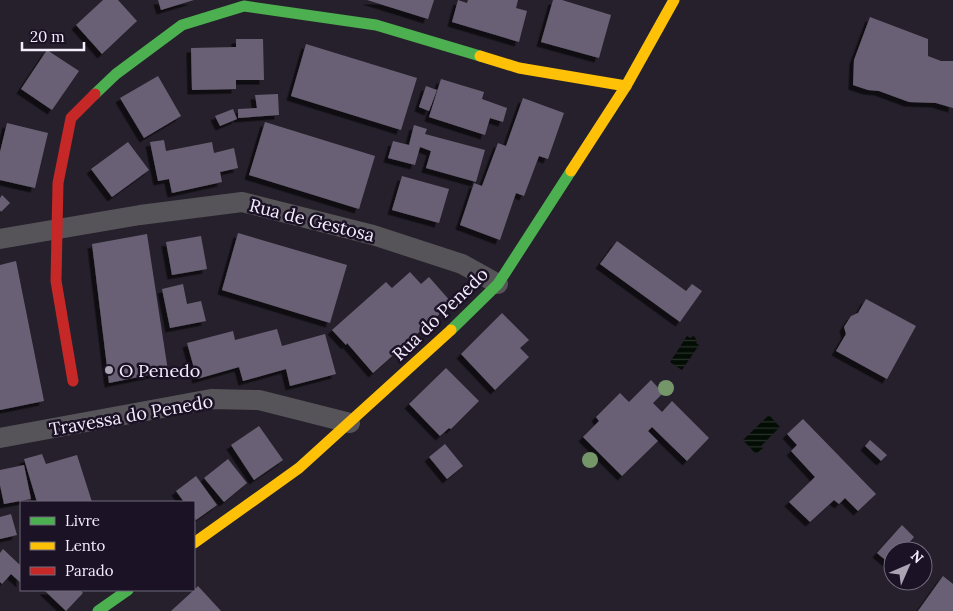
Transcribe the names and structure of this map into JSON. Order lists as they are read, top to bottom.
{
  "streets": {
    "street": ["Rua de Gestosa", "Rua do Penedo", "Travessa do Penedo"]
  },
  "crossings": [
    ["Rua de Gestosa", "Rua do Penedo"],
    ["Rua do Penedo", "Travessa do Penedo"]
  ],
  "places": ["O Penedo"],
  "legend": ["Livre", "Lento", "Parado"],
  "scale_bar": "20 m",
  "north": "top right"
}
